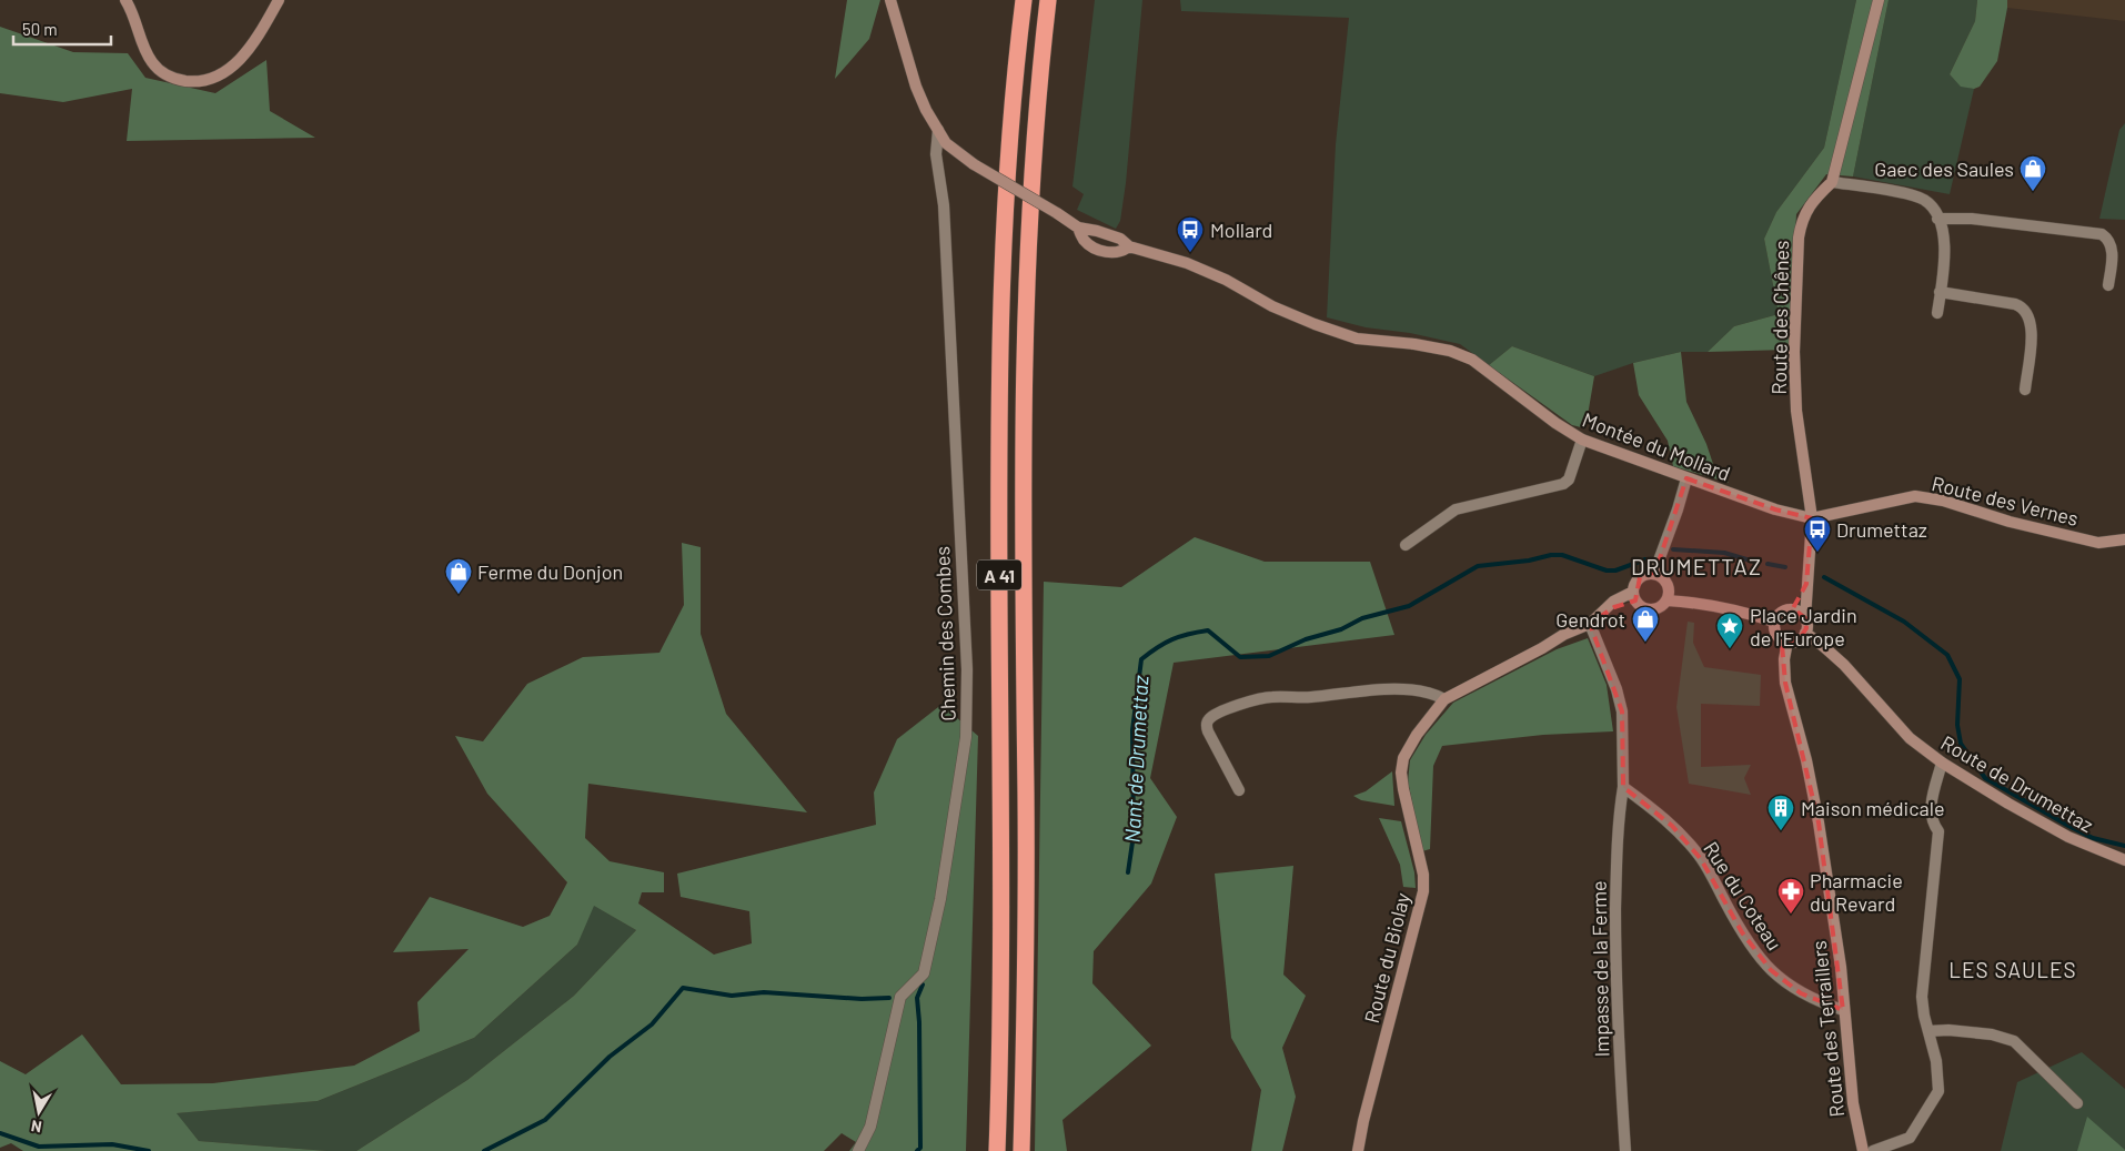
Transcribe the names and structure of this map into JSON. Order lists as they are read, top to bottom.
{
  "streets": {
    "highway": ["A 41"],
    "street": [
      "Route des Chênes",
      "Montée du Mollard",
      "Route des Vernes",
      "Chemin des Combes",
      "Route de Drumettaz",
      "Rue du Coteau",
      "Route du Biolay",
      "Impasse de la Ferme",
      "Route des Terraillers"
    ]
  },
  "crossings": [
    ["Route des Chênes", "Montée du Mollard"],
    ["Route des Chênes", "Route des Vernes"],
    ["Route des Chênes", "Route de Drumettaz"],
    ["Route des Chênes", "Route des Terraillers"],
    ["Montée du Mollard", "Route des Vernes"],
    ["Montée du Mollard", "Chemin des Combes"],
    ["Route de Drumettaz", "Route des Terraillers"],
    ["Rue du Coteau", "Impasse de la Ferme"],
    ["Rue du Coteau", "Route des Terraillers"]
  ],
  "districts": ["DRUMETTAZ", "LES SAULES"],
  "water": ["Nant de Drumettaz"],
  "places": {
    "shop": ["Gaec des Saules", "Ferme du Donjon", "Gendrot"],
    "bus stop": ["Mollard", "Drumettaz"],
    "place": ["Place Jardin de l'Europe"],
    "building": ["Maison médicale"],
    "pharmacy": ["Pharmacie du Revard"]
  },
  "scale_bar": "50 m",
  "north": "bottom"
}
